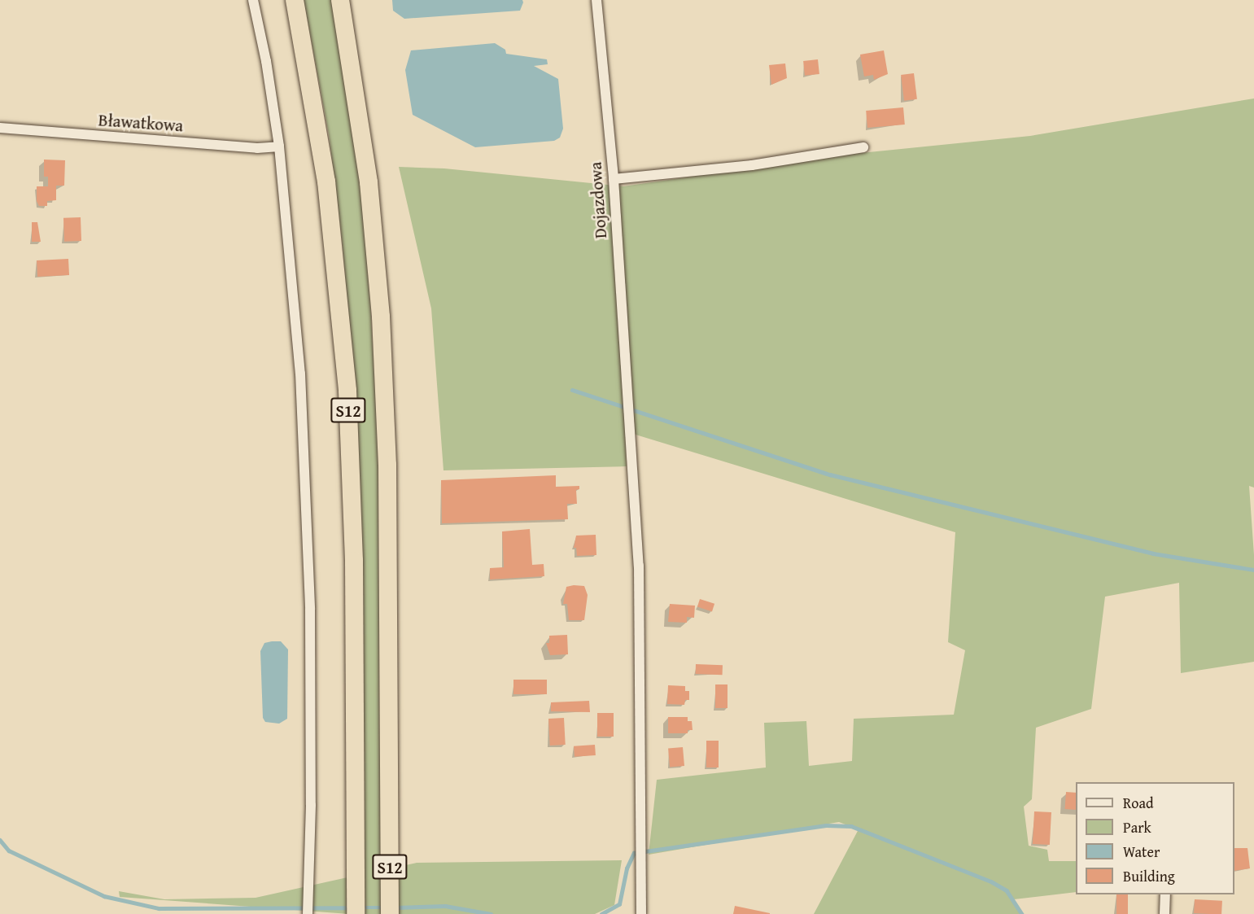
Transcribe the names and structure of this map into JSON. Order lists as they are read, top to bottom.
{
  "streets": {
    "highway": ["S12"],
    "street": ["Bławatkowa", "Dojazdowa"]
  },
  "legend": [
    "Road",
    "Park",
    "Water",
    "Building"
  ]
}
